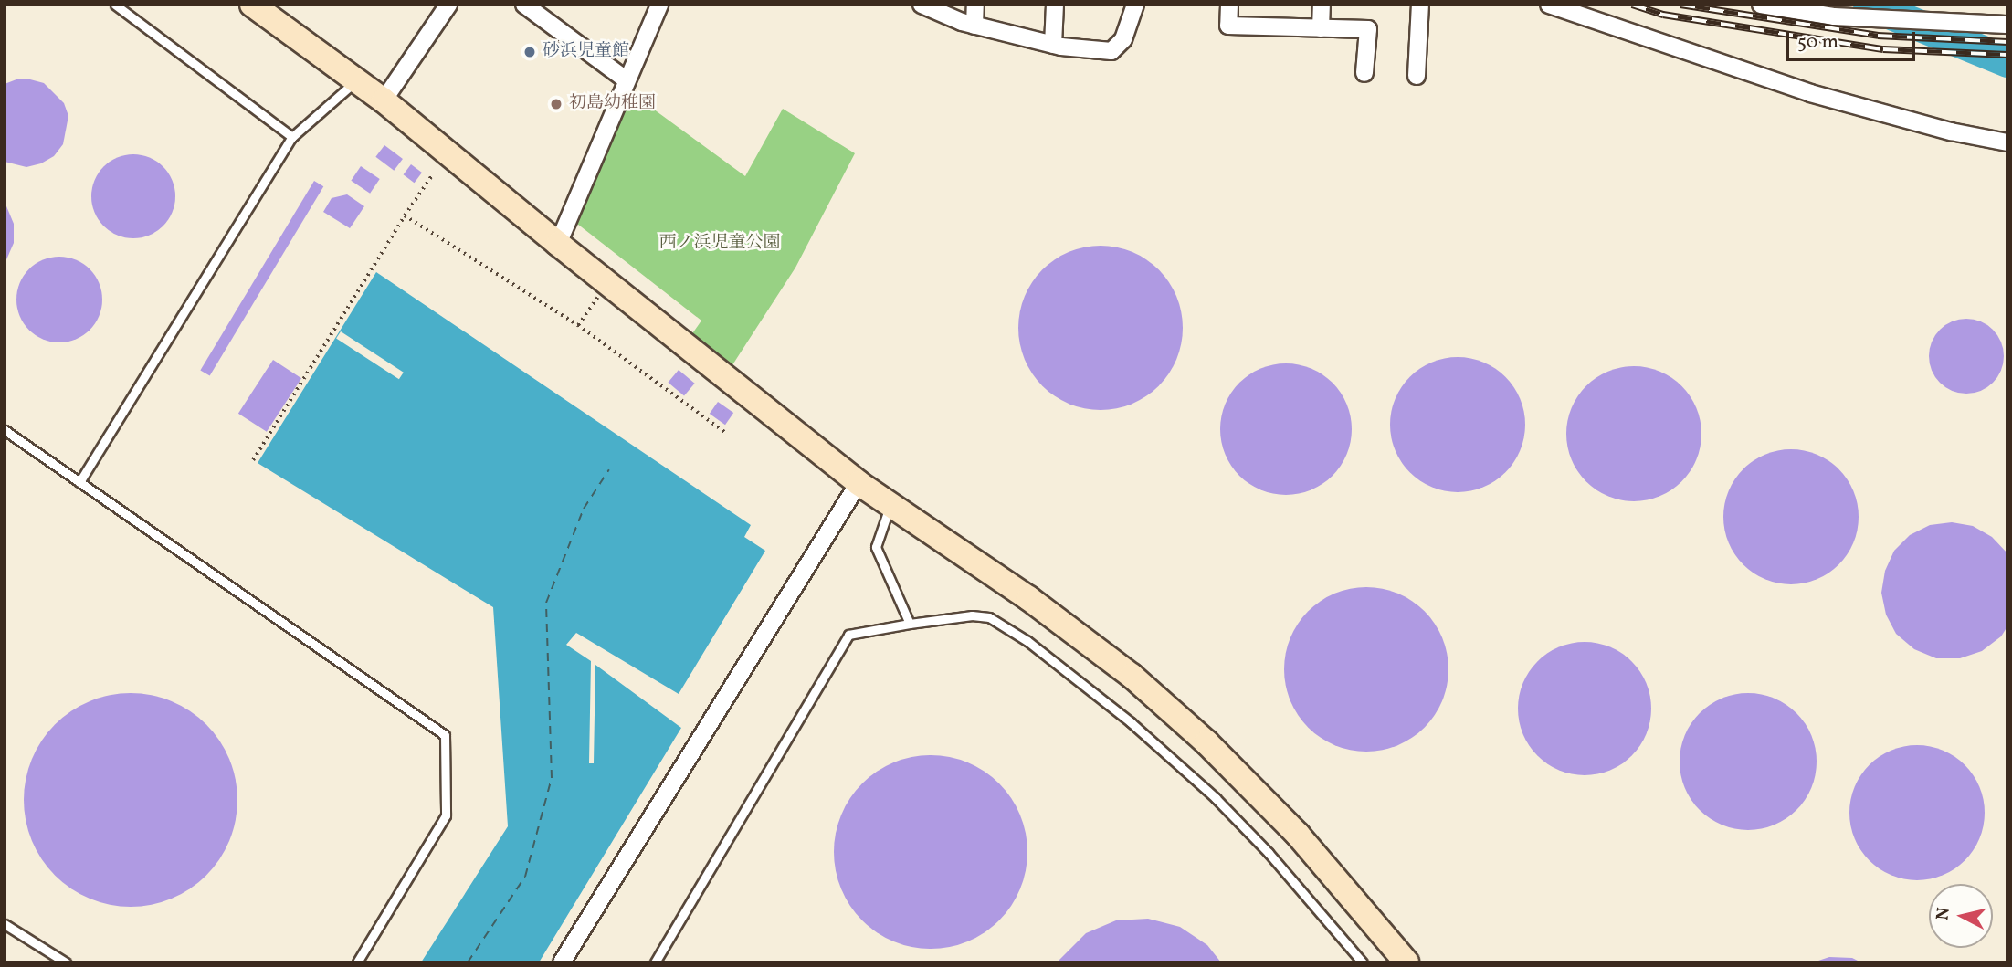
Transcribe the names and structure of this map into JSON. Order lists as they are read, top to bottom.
{
  "parks": ["西ノ浜児童公園"],
  "places": ["砂浜児童館", "初島幼稚園"],
  "scale_bar": "50 m",
  "north": "left"
}
